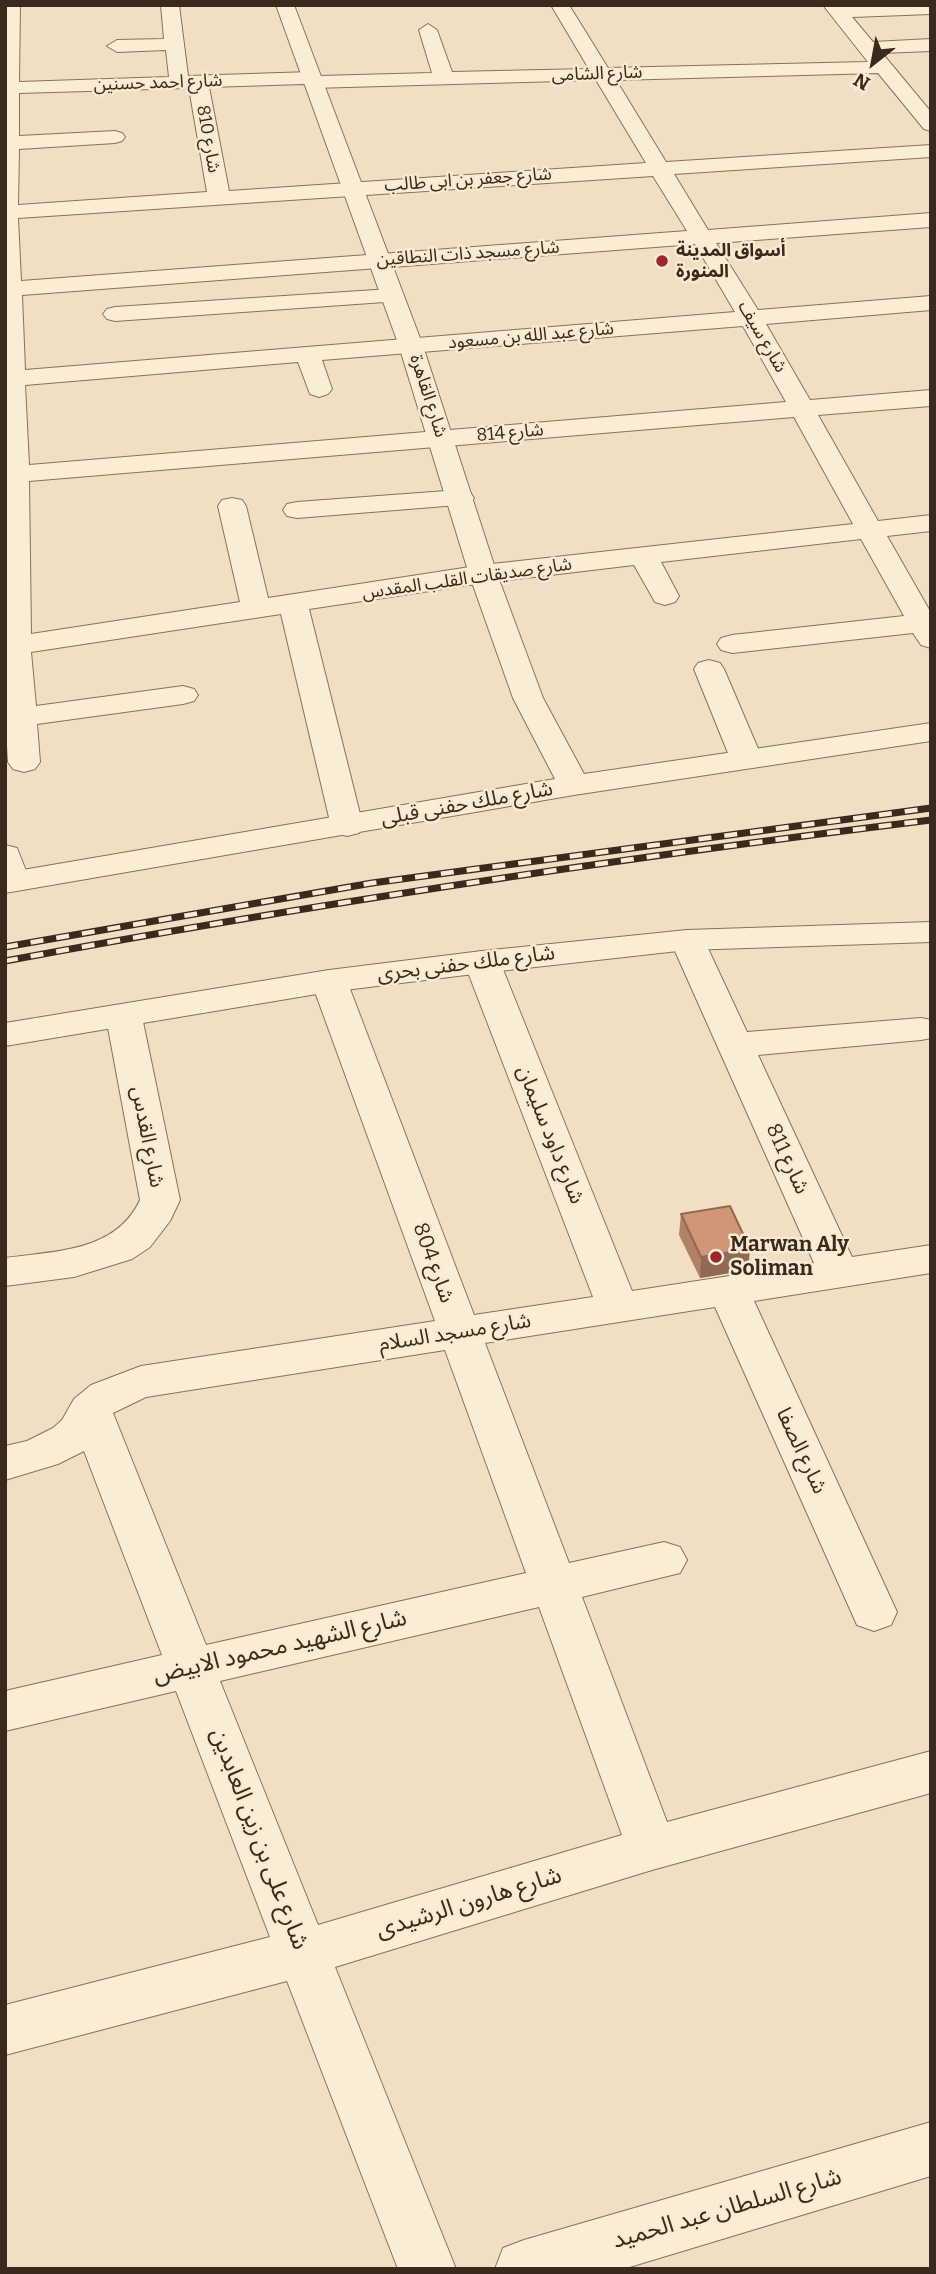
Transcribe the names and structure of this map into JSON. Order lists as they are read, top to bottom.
{
  "streets": {
    "street": [
      "شارع الشامى",
      "شارع احمد حسنين",
      "شارع 810",
      "شارع جعفر بن ابى طالب",
      "شارع مسجد ذات النطاقين",
      "شارع عبد الله بن مسعود",
      "شارع سيف",
      "شارع القاهرة",
      "شارع 814",
      "شارع صديقات القلب المقدس",
      "شارع ملك حفنى قبلى",
      "شارع ملك حفنى بحرى",
      "شارع داود سليمان",
      "شارع القدس",
      "شارع 811",
      "شارع 804",
      "شارع مسجد السلام",
      "شارع الصفا",
      "شارع الشهيد محمود الابيض",
      "شارع على بن زين العابدين",
      "شارع هارون الرشيدى",
      "شارع السلطان عبد الحميد"
    ]
  },
  "crossings": [
    ["شارع الشامى", "شارع احمد حسنين"],
    ["شارع الشامى", "شارع سيف"],
    ["شارع الشامى", "شارع القاهرة"],
    ["شارع احمد حسنين", "شارع 810"],
    ["شارع احمد حسنين", "شارع القاهرة"],
    ["شارع 810", "شارع جعفر بن ابى طالب"],
    ["شارع جعفر بن ابى طالب", "شارع سيف"],
    ["شارع جعفر بن ابى طالب", "شارع القاهرة"],
    ["شارع مسجد ذات النطاقين", "شارع سيف"],
    ["شارع مسجد ذات النطاقين", "شارع القاهرة"],
    ["شارع عبد الله بن مسعود", "شارع سيف"],
    ["شارع عبد الله بن مسعود", "شارع القاهرة"],
    ["شارع سيف", "شارع 814"],
    ["شارع سيف", "شارع صديقات القلب المقدس"],
    ["شارع القاهرة", "شارع 814"],
    ["شارع القاهرة", "شارع صديقات القلب المقدس"],
    ["شارع القاهرة", "شارع ملك حفنى قبلى"],
    ["شارع ملك حفنى بحرى", "شارع داود سليمان"],
    ["شارع ملك حفنى بحرى", "شارع القدس"],
    ["شارع ملك حفنى بحرى", "شارع 811"],
    ["شارع ملك حفنى بحرى", "شارع 804"],
    ["شارع داود سليمان", "شارع مسجد السلام"],
    ["شارع 811", "شارع مسجد السلام"],
    ["شارع 804", "شارع مسجد السلام"],
    ["شارع 804", "شارع الشهيد محمود الابيض"],
    ["شارع 804", "شارع هارون الرشيدى"],
    ["شارع مسجد السلام", "شارع الصفا"],
    ["شارع مسجد السلام", "شارع على بن زين العابدين"],
    ["شارع الشهيد محمود الابيض", "شارع على بن زين العابدين"],
    ["شارع على بن زين العابدين", "شارع هارون الرشيدى"]
  ],
  "places": ["أسواق المدينة المنورة", "Marwan Aly Soliman"],
  "north": "bottom left"
}
